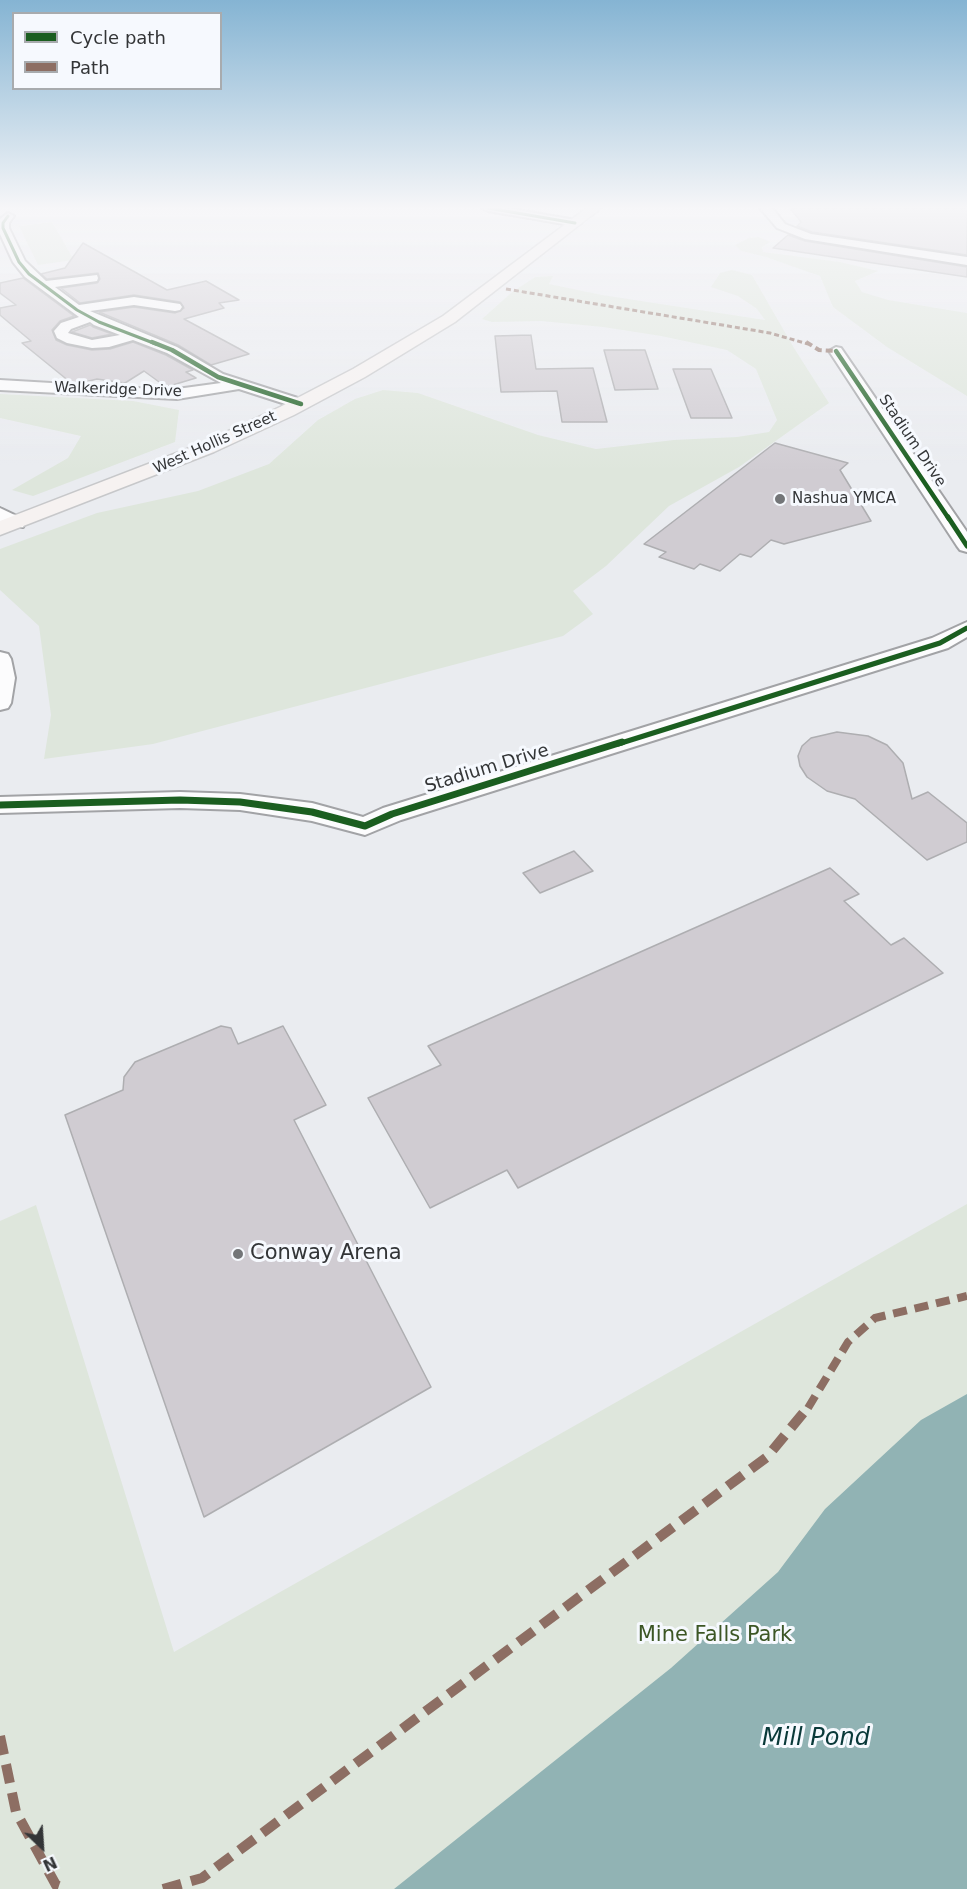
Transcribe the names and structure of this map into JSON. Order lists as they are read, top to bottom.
{
  "streets": {
    "main road": ["West Hollis Street"],
    "street": ["Walkeridge Drive", "Stadium Drive"]
  },
  "water": ["Mill Pond"],
  "parks": ["Mine Falls Park"],
  "places": ["Nashua YMCA", "Conway Arena"],
  "legend": ["Cycle path", "Path"],
  "north": "bottom right"
}
